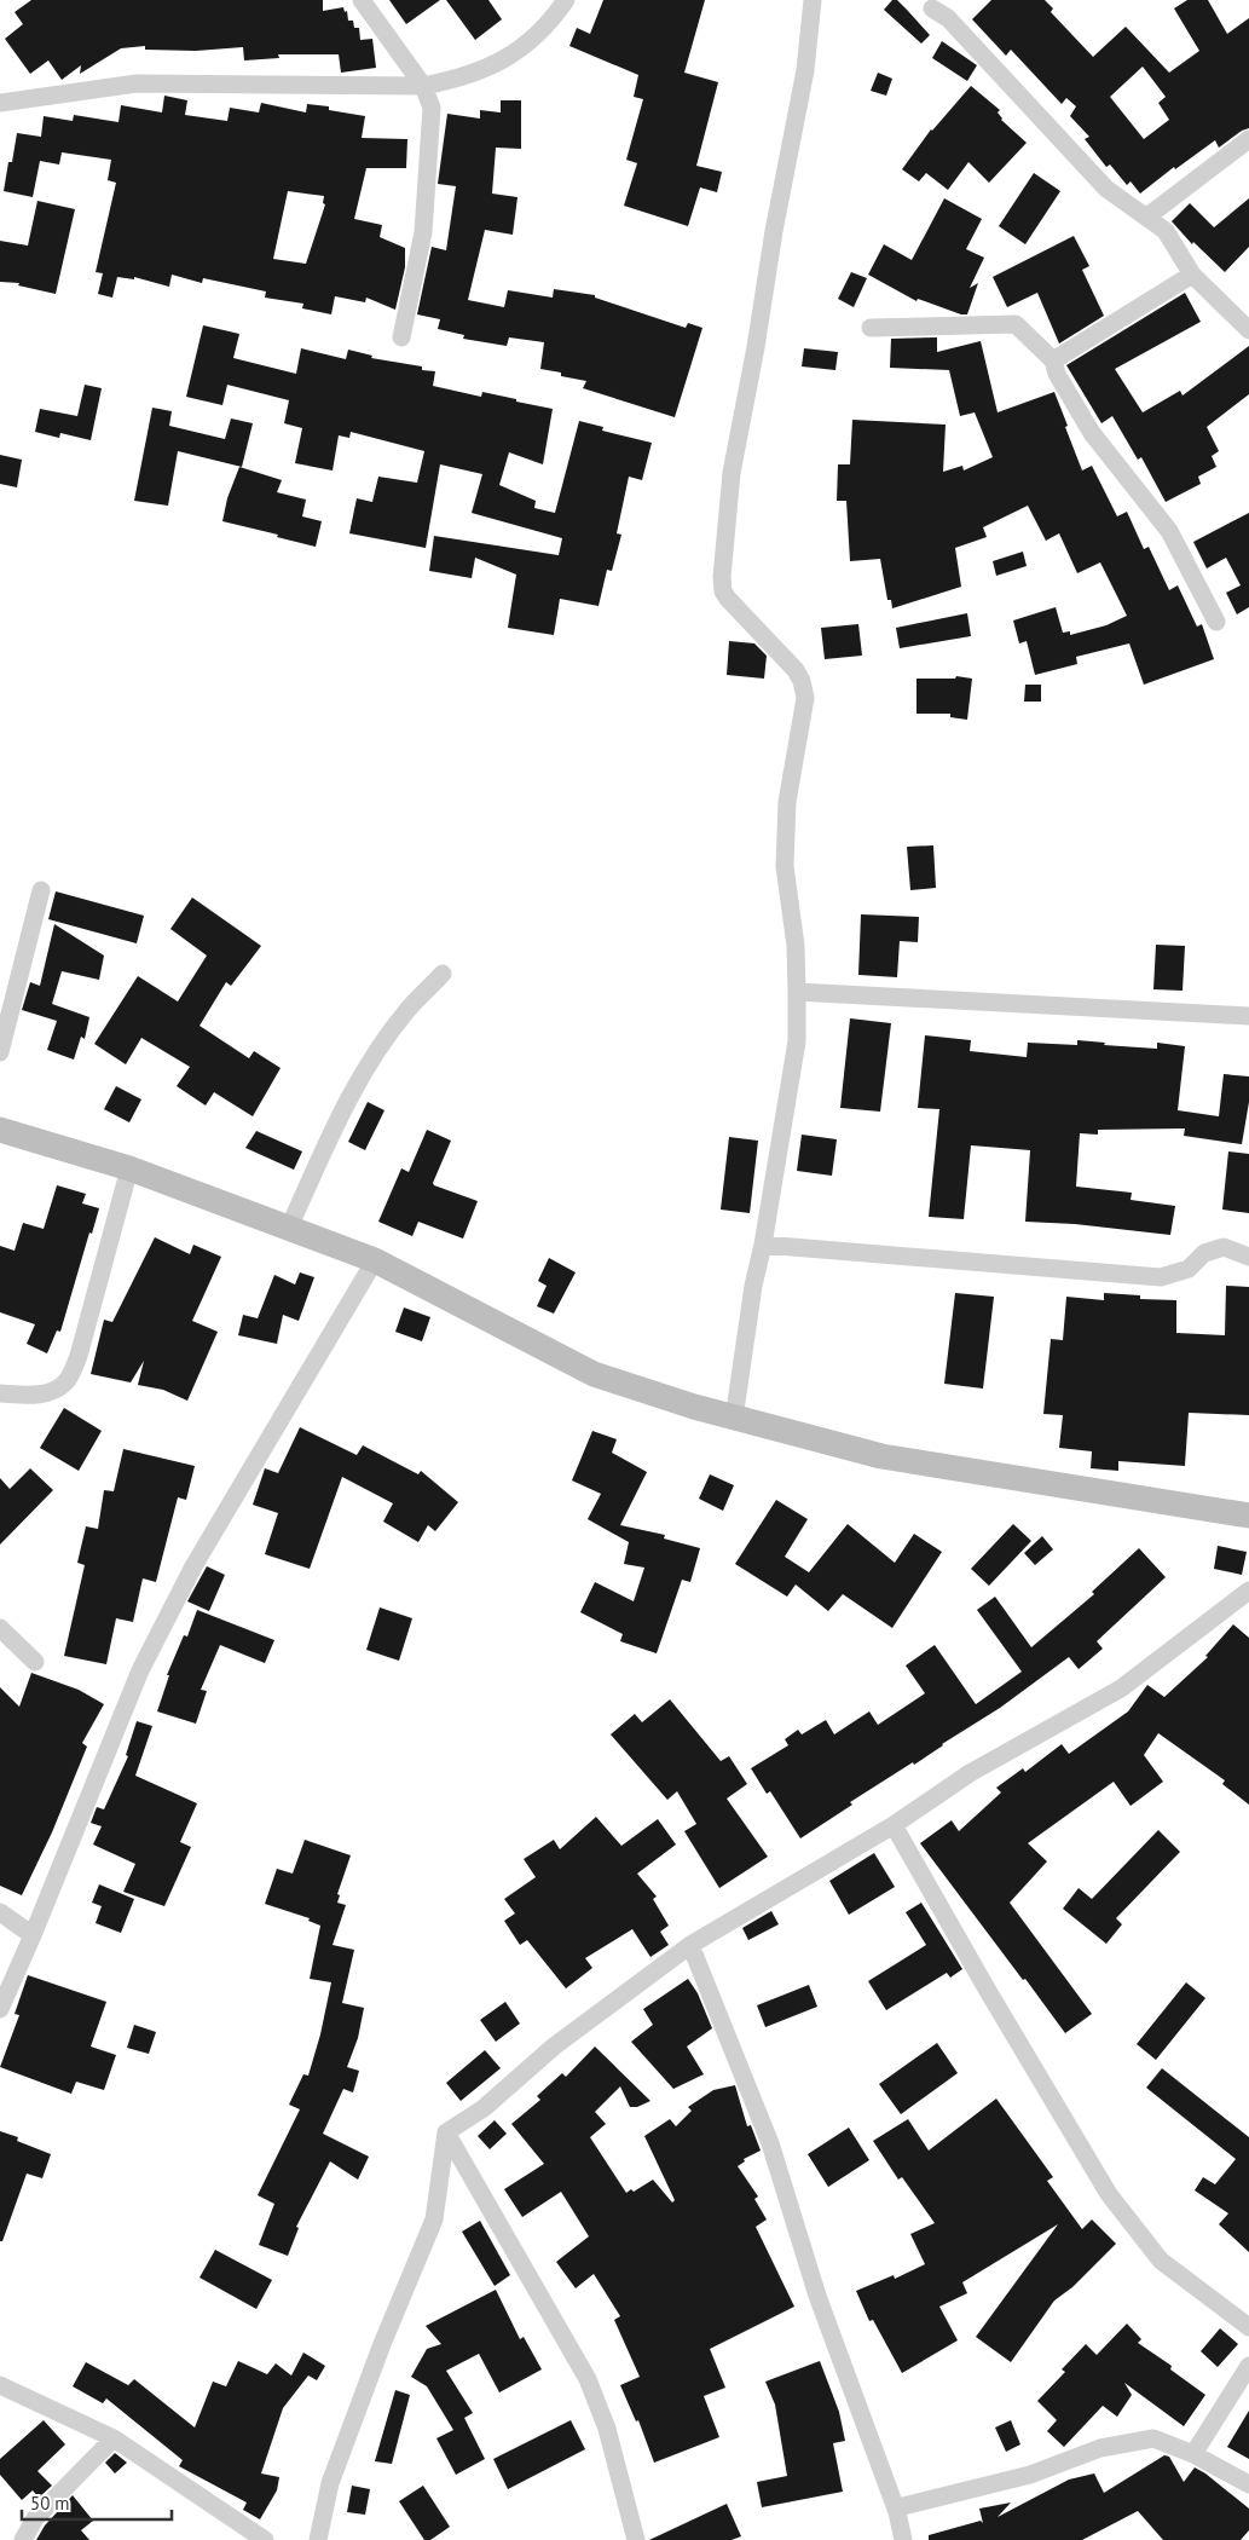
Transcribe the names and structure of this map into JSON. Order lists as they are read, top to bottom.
{
  "scale_bar": "50 m"
}
